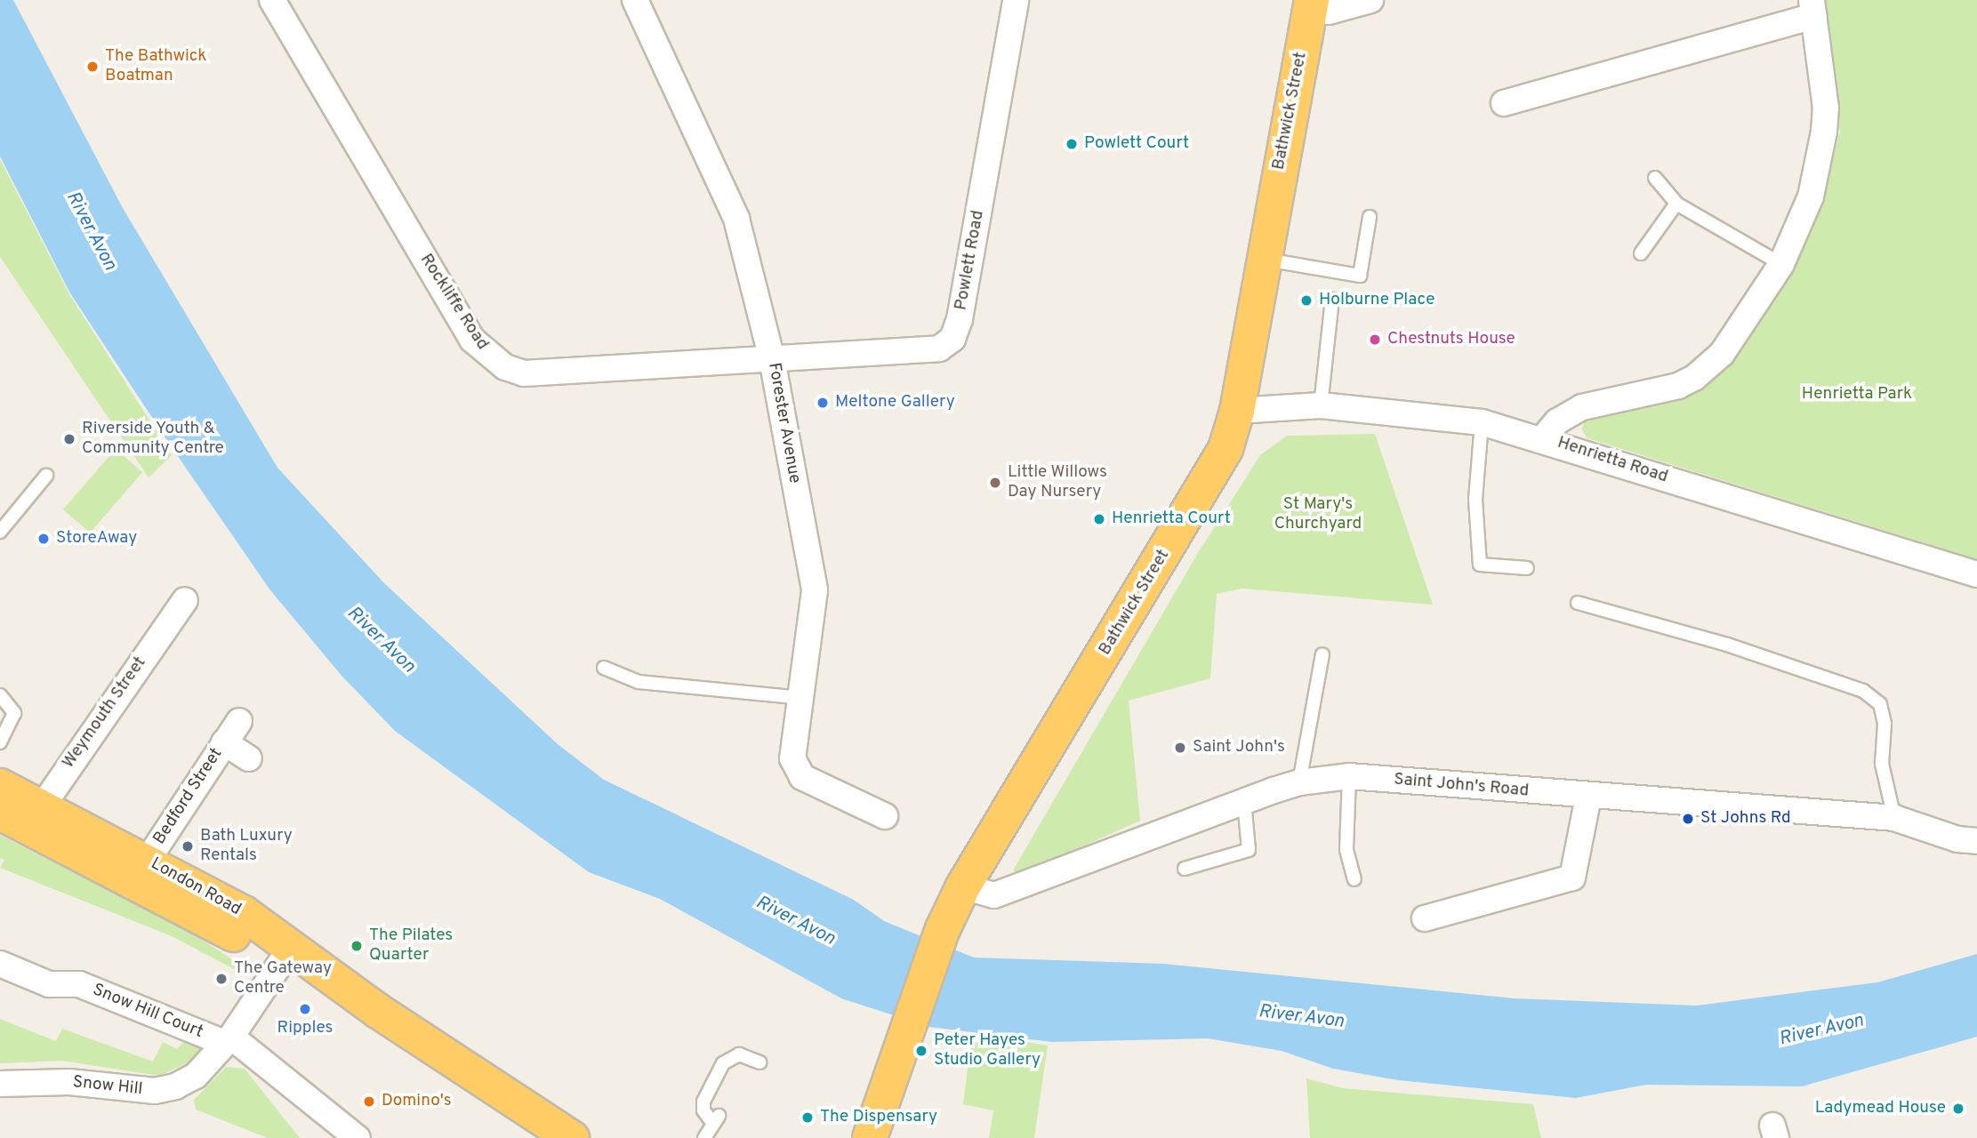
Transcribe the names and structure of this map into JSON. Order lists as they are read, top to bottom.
{
  "streets": {
    "highway": ["Bathwick Street", "London Road"],
    "street": [
      "Powlett Road",
      "Rockliffe Road",
      "Forester Avenue",
      "Henrietta Road",
      "Weymouth Street",
      "Saint John's Road",
      "Bedford Street",
      "Snow Hill Court",
      "Snow Hill"
    ]
  },
  "crossings": [
    ["Bathwick Street", "Henrietta Road"],
    ["Bathwick Street", "Saint John's Road"],
    ["Powlett Road", "Rockliffe Road"],
    ["Powlett Road", "Forester Avenue"],
    ["Rockliffe Road", "Forester Avenue"],
    ["Weymouth Street", "London Road"],
    ["Bedford Street", "London Road"],
    ["London Road", "Snow Hill"],
    ["Snow Hill Court", "Snow Hill"]
  ],
  "water": ["River Avon"],
  "parks": ["Henrietta Park", "St Mary's Churchyard"],
  "places": [
    "The Bathwick Boatman",
    "Powlett Court",
    "Holburne Place",
    "Chestnuts House",
    "Meltone Gallery",
    "Riverside Youth & Community Centre",
    "Little Willows Day Nursery",
    "Henrietta Court",
    "StoreAway",
    "Saint John's",
    "St Johns Rd",
    "Bath Luxury Rentals",
    "The Pilates Quarter",
    "The Gateway Centre",
    "Ripples",
    "Peter Hayes Studio Gallery",
    "Domino's",
    "Ladymead House",
    "The Dispensary"
  ]
}
